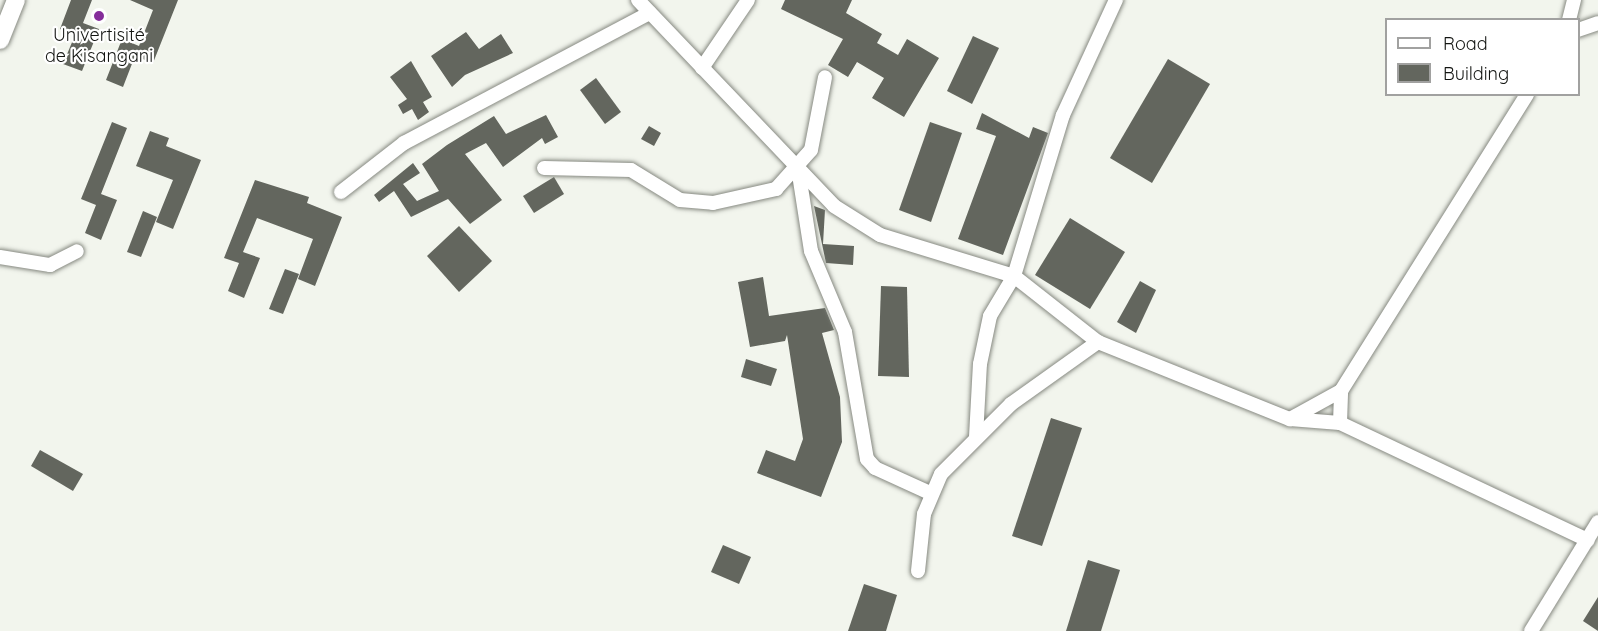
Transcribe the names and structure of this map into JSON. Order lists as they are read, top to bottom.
{
  "places": ["Univertisité de Kisangani"],
  "legend": ["Road", "Building"]
}
